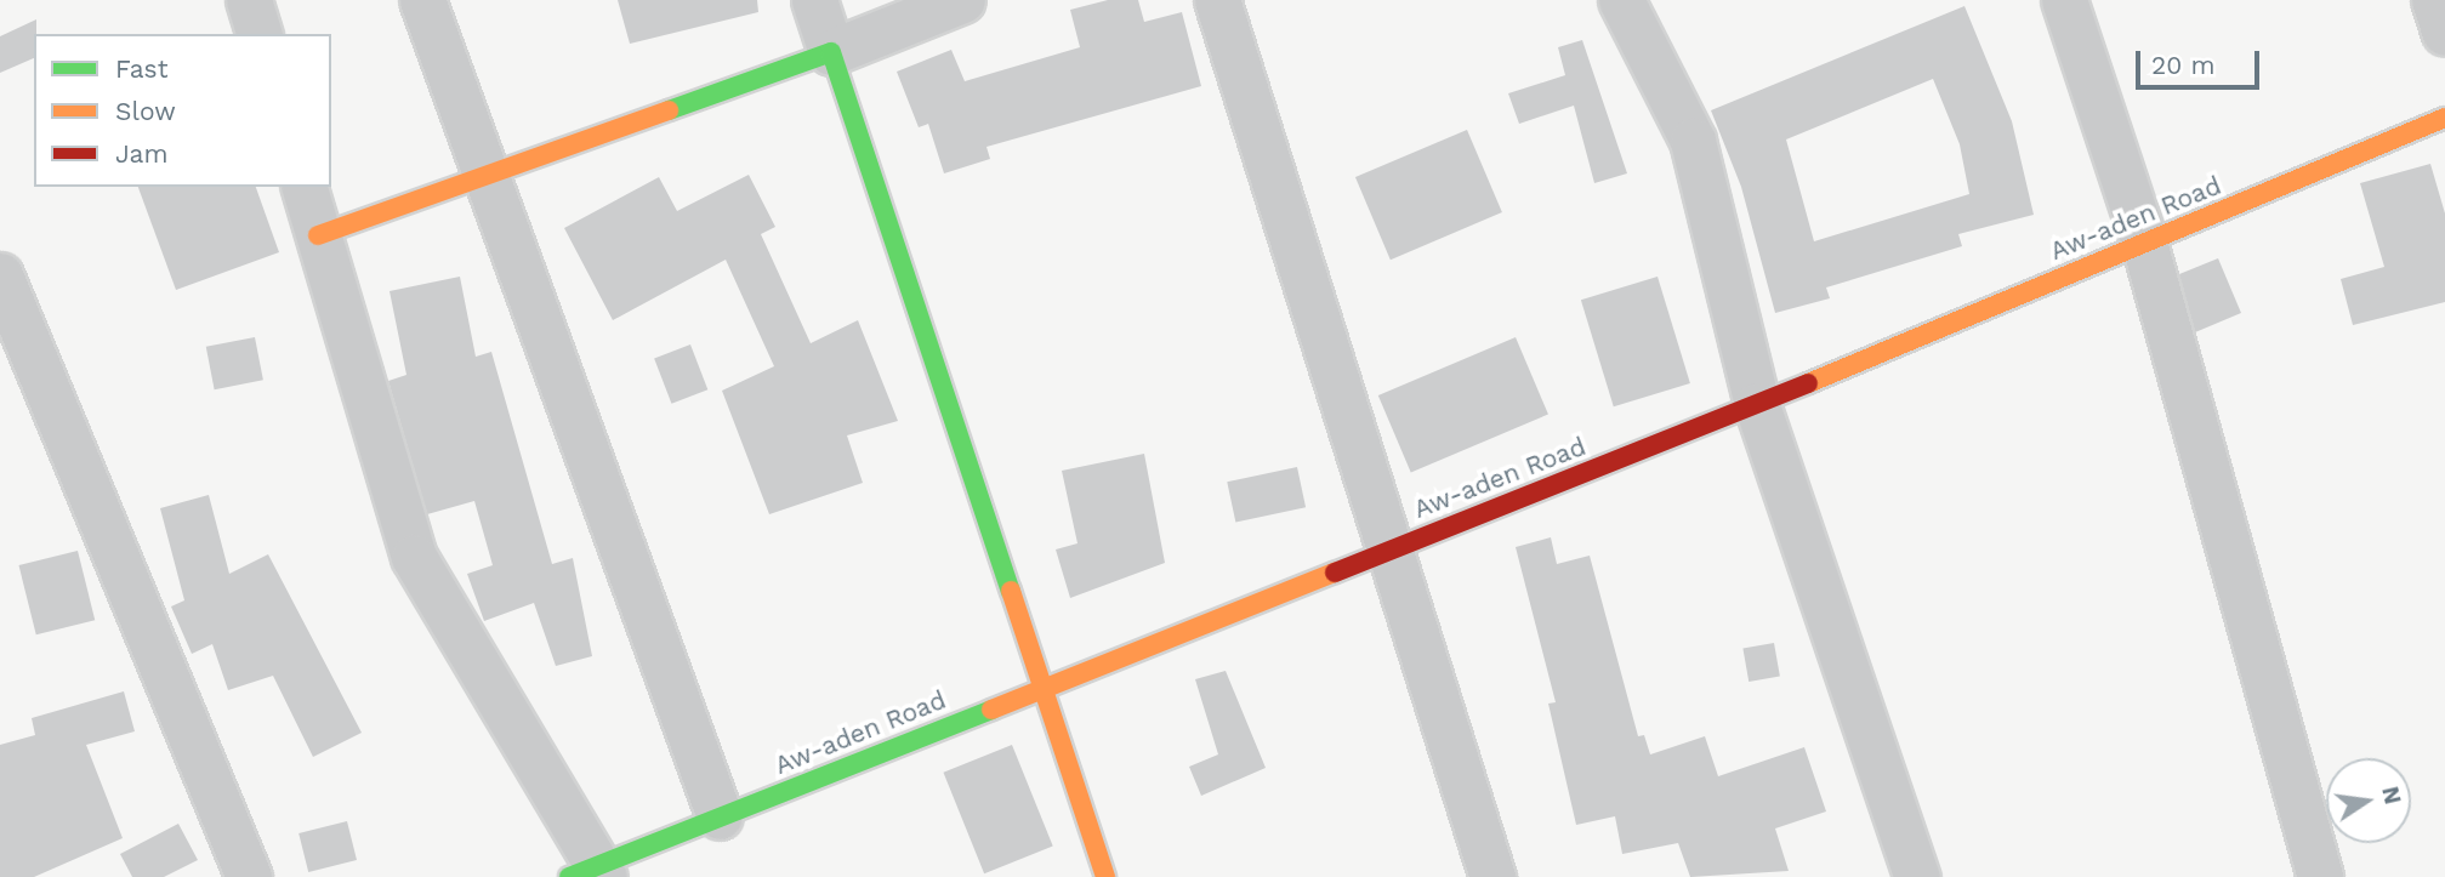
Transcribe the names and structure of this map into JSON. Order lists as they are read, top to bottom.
{
  "streets": {
    "street": ["Aw-aden Road"]
  },
  "legend": ["Fast", "Slow", "Jam"],
  "scale_bar": "20 m",
  "north": "right"
}
